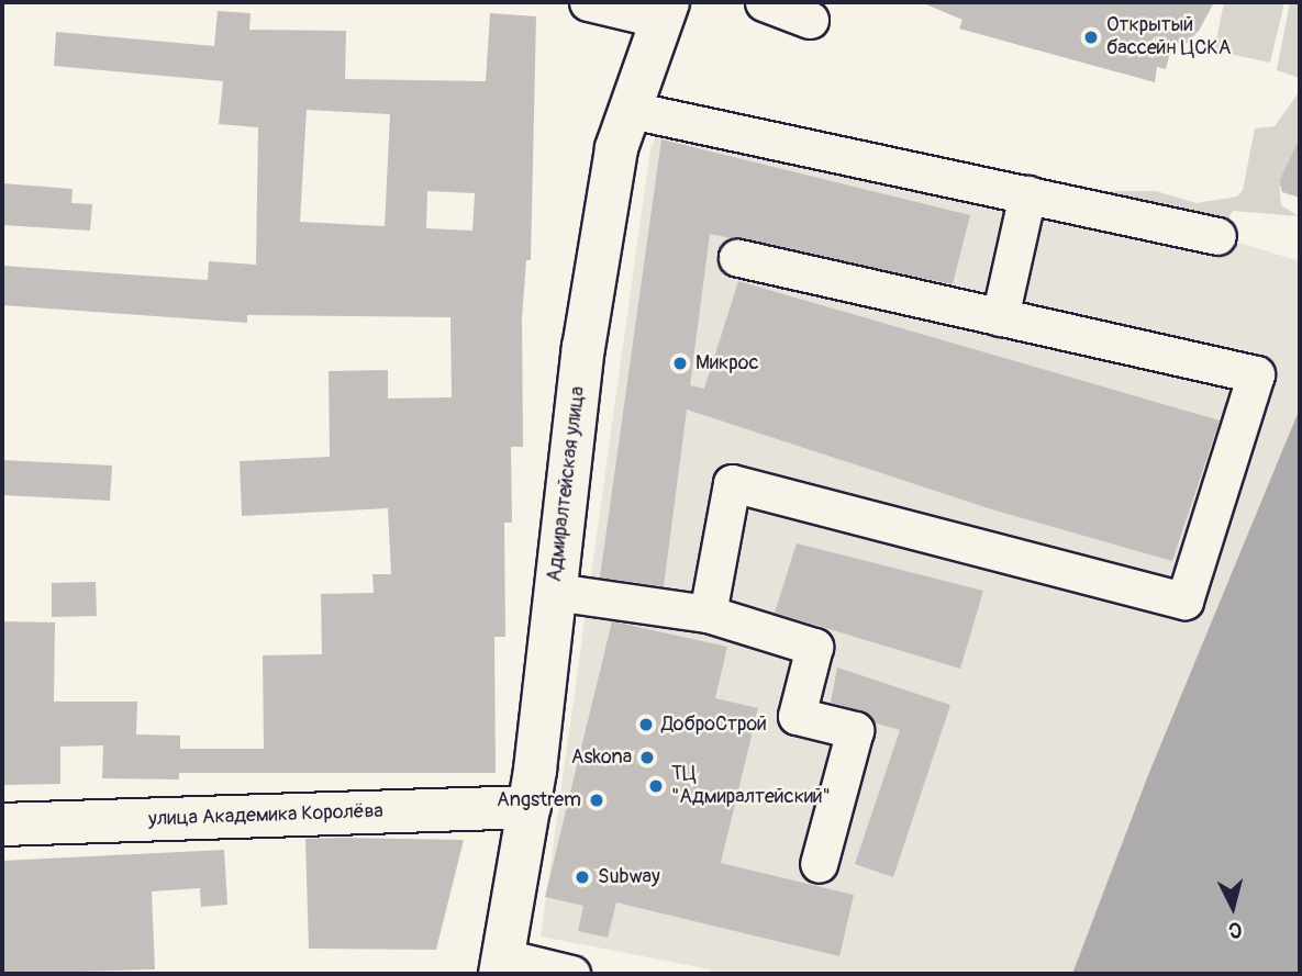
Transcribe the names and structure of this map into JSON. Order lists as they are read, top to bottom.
{
  "streets": {
    "main road": ["Адмиралтейская улица", "улица Академика Королёва"]
  },
  "crossings": [
    ["Адмиралтейская улица", "улица Академика Королёва"]
  ],
  "places": [
    "Открытый бассейн ЦСКА",
    "Микрос",
    "ДоброСтрой",
    "Askona",
    "ТЦ \"Адмиралтейский\"",
    "Angstrem",
    "Subway"
  ],
  "north": "bottom"
}
